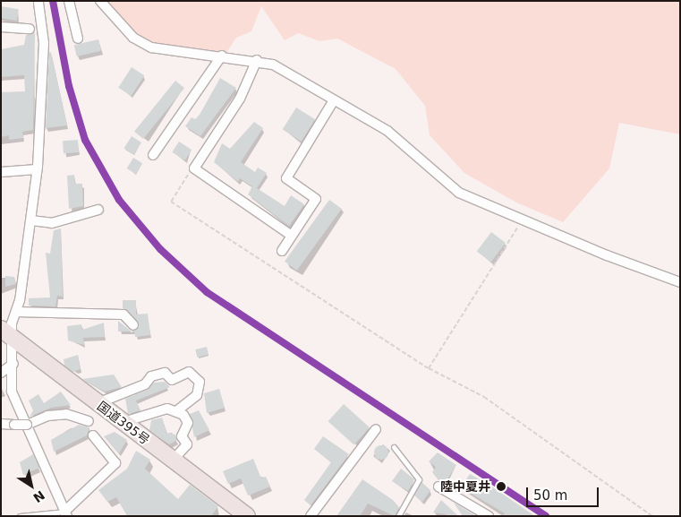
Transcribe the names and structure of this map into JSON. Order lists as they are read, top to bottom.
{
  "streets": {
    "highway": ["国道395号"]
  },
  "places": ["陸中夏井"],
  "scale_bar": "50 m",
  "north": "bottom right"
}
